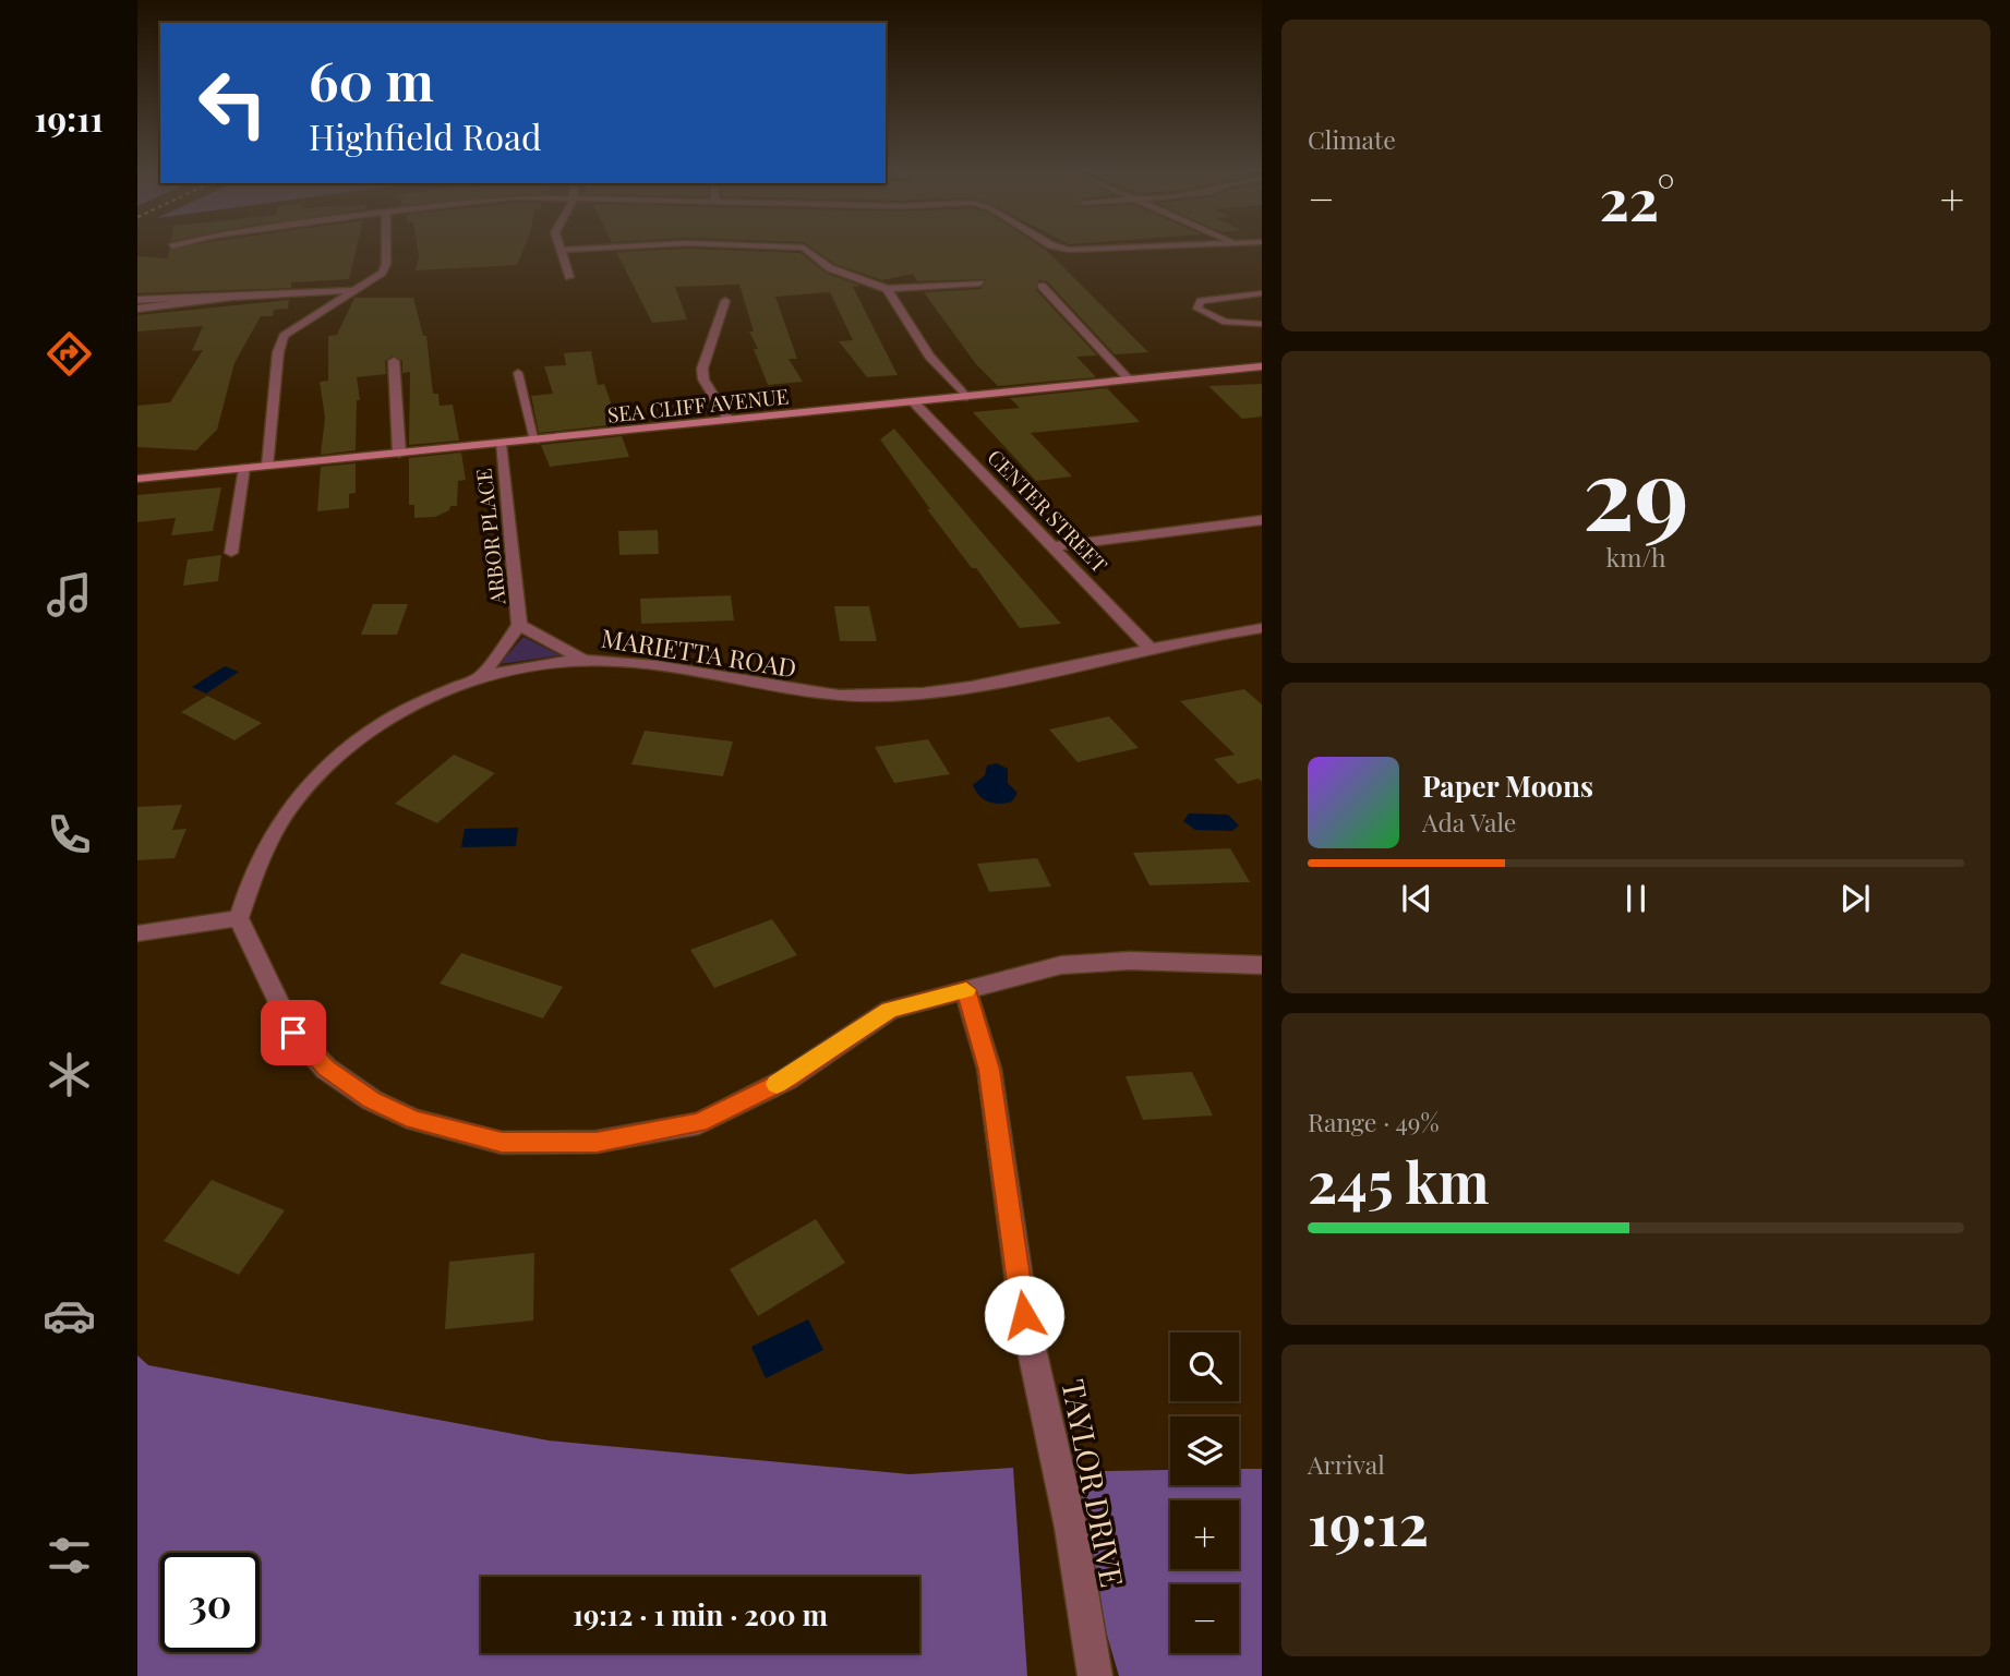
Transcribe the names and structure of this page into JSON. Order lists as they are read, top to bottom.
{
  "streets": {
    "street": [
      "SEA CLIFF AVENUE",
      "CENTER STREET",
      "ARBOR PLACE",
      "MARIETTA ROAD",
      "TAYLOR DRIVE"
    ]
  },
  "crossings": [
    ["SEA CLIFF AVENUE", "CENTER STREET"],
    ["SEA CLIFF AVENUE", "ARBOR PLACE"],
    ["CENTER STREET", "MARIETTA ROAD"],
    ["ARBOR PLACE", "MARIETTA ROAD"]
  ],
  "page": {
    "tabs": "19:11",
    "tile": [
      "Climate",
      ["29", "km/h"],
      ["Range · 49%", "245 km"],
      ["Arrival", "19:12"]
    ],
    "turn": ["60 m", "Highfield Road"],
    "heat": ["−", "22°", "+"],
    "song": ["Paper Moons", "Ada Vale"],
    "map_buttons": ["+", "−"],
    "limit": "30",
    "trip": "19:12 · 1 min · 200 m"
  }
}
